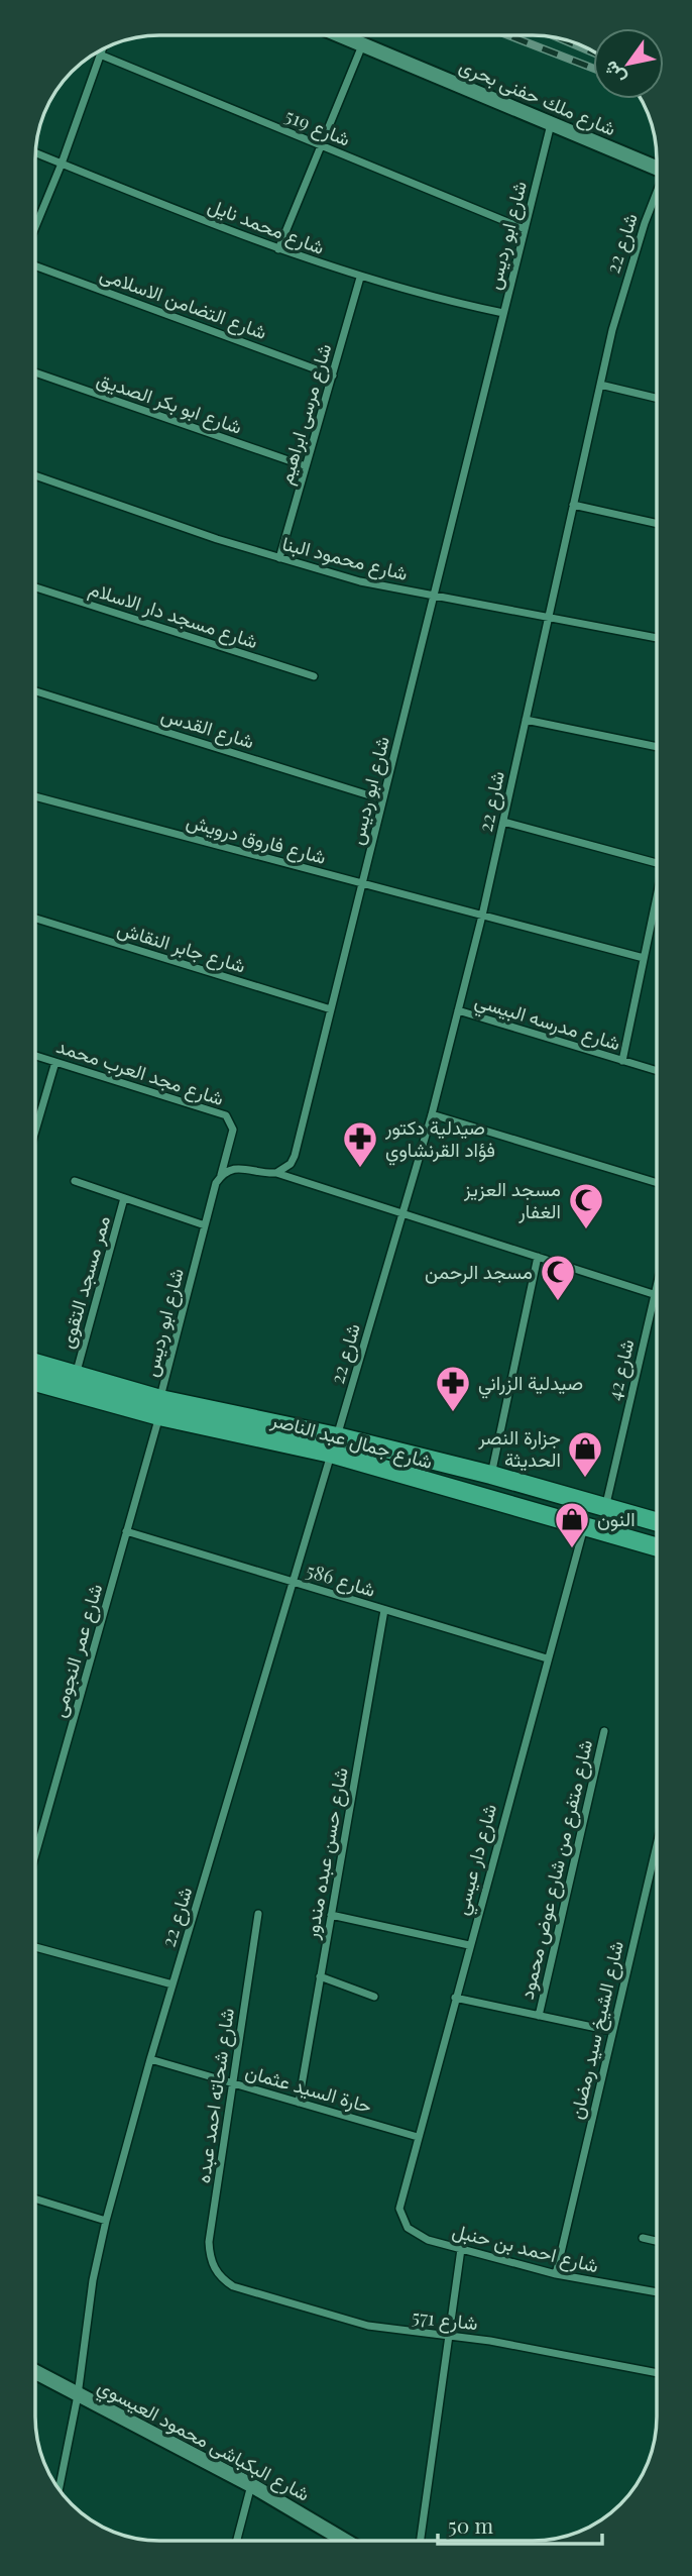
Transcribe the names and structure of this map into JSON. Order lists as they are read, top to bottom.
{
  "streets": {
    "main road": ["شارع جمال عبد الناصر"],
    "street": [
      "شارع ملك حفنى بحرى",
      "شارع 519",
      "شارع محمد نايل",
      "شارع ابو رديس",
      "شارع 22",
      "شارع التضامن الاسلامى",
      "شارع ابو بكر الصديق",
      "شارع مرسى ابراهيم",
      "شارع محمود البنا",
      "شارع مسجد دار الاسلام",
      "شارع القدس",
      "شارع فاروق درويش",
      "شارع جابر النقاش",
      "شارع مدرسه البيسي",
      "شارع مجد العرب محمد",
      "ممر مسجد التقوى",
      "شارع 42",
      "شارع 586",
      "شارع عمر النجومى",
      "شارع حسن عبده مندور",
      "شارع دار عيسي",
      "شارع متفرع من شارع عوض محمود",
      "شارع الشيخ سيد رمضان",
      "حارة السيد عثمان",
      "شارع شحاته احمد عبده",
      "شارع احمد بن حنبل",
      "شارع 571",
      "شارع البكباشى محمود العيسوي"
    ]
  },
  "crossings": [
    ["شارع ملك حفنى بحرى", "شارع ابو رديس"],
    ["شارع 519", "شارع ابو رديس"],
    ["شارع محمد نايل", "شارع ابو رديس"],
    ["شارع محمد نايل", "شارع مرسى ابراهيم"],
    ["شارع ابو رديس", "شارع محمود البنا"],
    ["شارع ابو رديس", "شارع القدس"],
    ["شارع ابو رديس", "شارع فاروق درويش"],
    ["شارع ابو رديس", "شارع جابر النقاش"],
    ["شارع ابو رديس", "شارع مجد العرب محمد"],
    ["شارع ابو رديس", "شارع جمال عبد الناصر"],
    ["شارع ابو رديس", "شارع عمر النجومى"],
    ["شارع 22", "شارع محمود البنا"],
    ["شارع 22", "شارع فاروق درويش"],
    ["شارع 22", "شارع مدرسه البيسي"],
    ["شارع 22", "شارع جمال عبد الناصر"],
    ["شارع 22", "شارع 586"],
    ["شارع 22", "حارة السيد عثمان"],
    ["شارع 22", "شارع البكباشى محمود العيسوي"],
    ["شارع التضامن الاسلامى", "شارع مرسى ابراهيم"],
    ["شارع ابو بكر الصديق", "شارع مرسى ابراهيم"],
    ["شارع مرسى ابراهيم", "شارع محمود البنا"],
    ["ممر مسجد التقوى", "شارع جمال عبد الناصر"],
    ["شارع 42", "شارع جمال عبد الناصر"],
    ["شارع جمال عبد الناصر", "شارع عمر النجومى"],
    ["شارع جمال عبد الناصر", "شارع دار عيسي"],
    ["شارع 586", "شارع عمر النجومى"],
    ["شارع 586", "شارع حسن عبده مندور"],
    ["شارع 586", "شارع دار عيسي"],
    ["شارع حسن عبده مندور", "حارة السيد عثمان"],
    ["شارع دار عيسي", "حارة السيد عثمان"],
    ["شارع دار عيسي", "شارع احمد بن حنبل"],
    ["شارع الشيخ سيد رمضان", "شارع احمد بن حنبل"],
    ["حارة السيد عثمان", "شارع شحاته احمد عبده"],
    ["شارع شحاته احمد عبده", "شارع 571"]
  ],
  "places": {
    "pharmacy": ["صيدلية دكتور فؤاد القرنشاوي", "صيدلية الزراني"],
    "mosque": ["مسجد العزيز الغفار", "مسجد الرحمن"],
    "shop": ["جزارة النصر الحديثة", "النون"]
  },
  "scale_bar": "50 m",
  "north": "bottom left"
}
